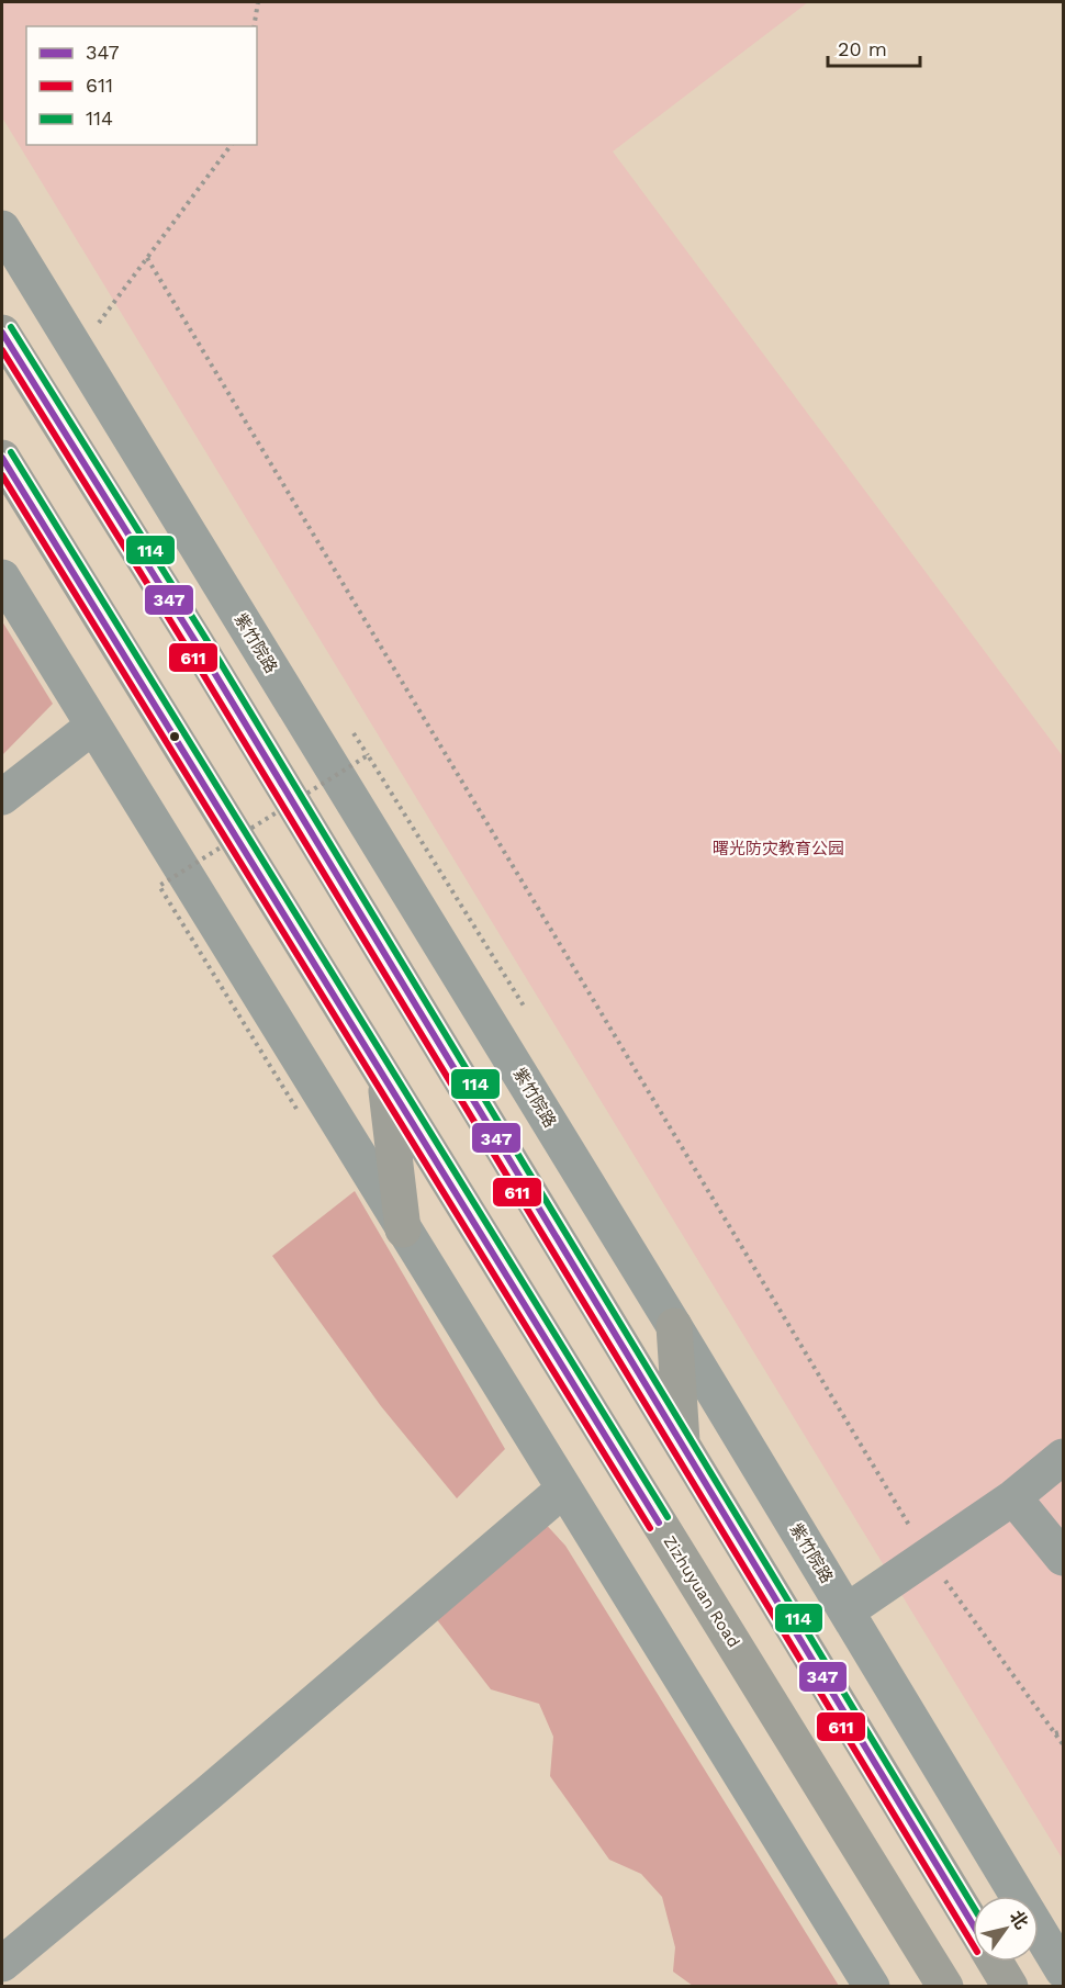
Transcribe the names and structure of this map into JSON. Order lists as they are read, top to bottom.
{
  "streets": {
    "main road": ["Zizhuyuan Road"],
    "street": ["紫竹院路"]
  },
  "parks": ["曙光防灾教育公园"],
  "lines": ["transit line 114", "transit line 347", "transit line 611"],
  "legend": ["347", "611", "114"],
  "scale_bar": "20 m",
  "north": "top right"
}
